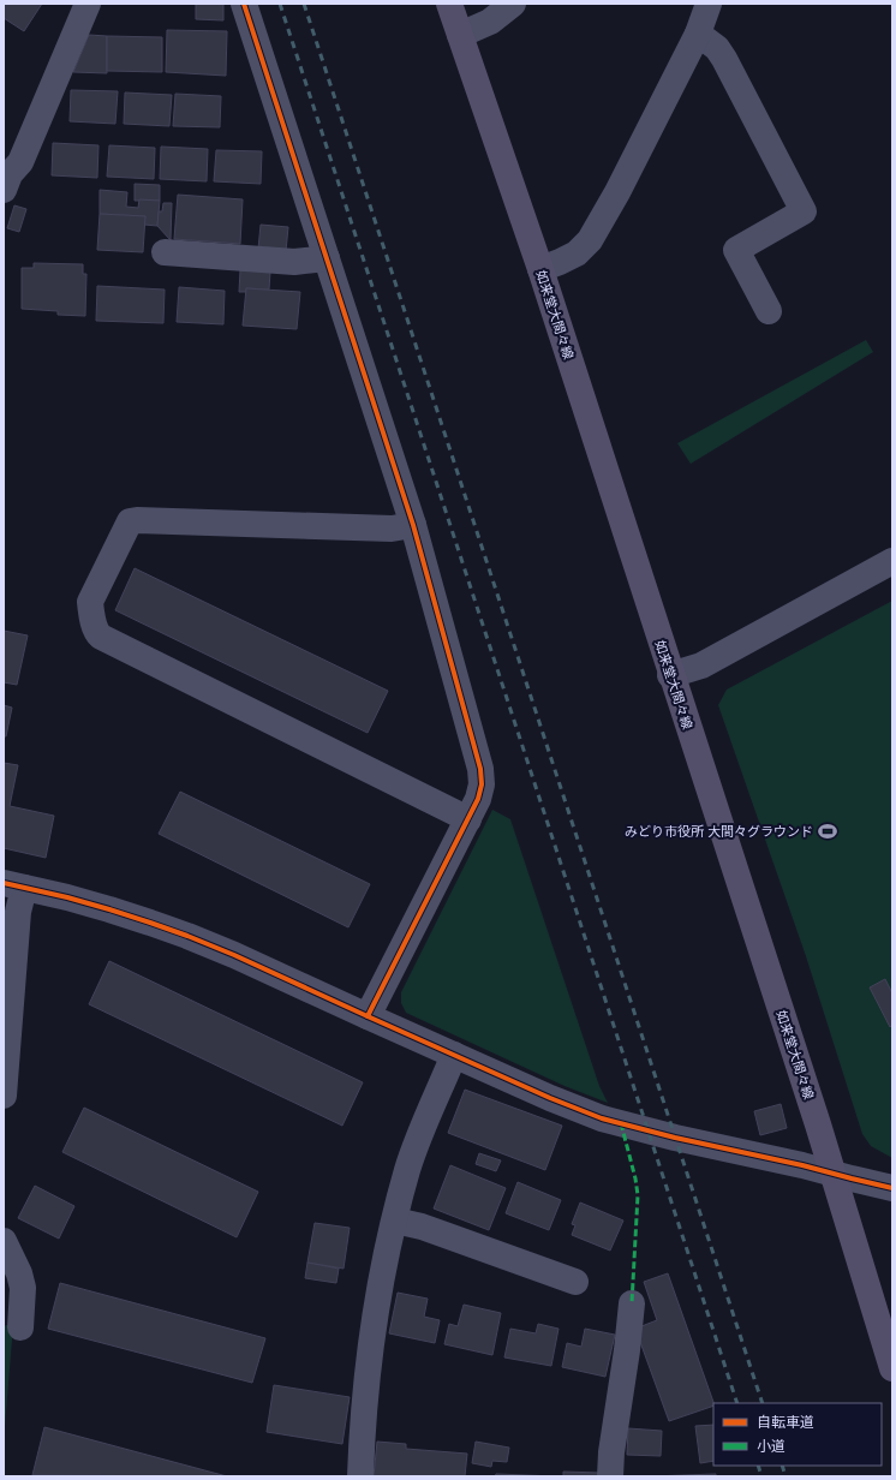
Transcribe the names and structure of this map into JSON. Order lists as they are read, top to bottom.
{
  "streets": {
    "main road": ["如来堂大間々線"]
  },
  "places": {
    "sports": ["みどり市役所 大間々グラウンド"]
  },
  "legend": ["自転車道", "小道"]
}
